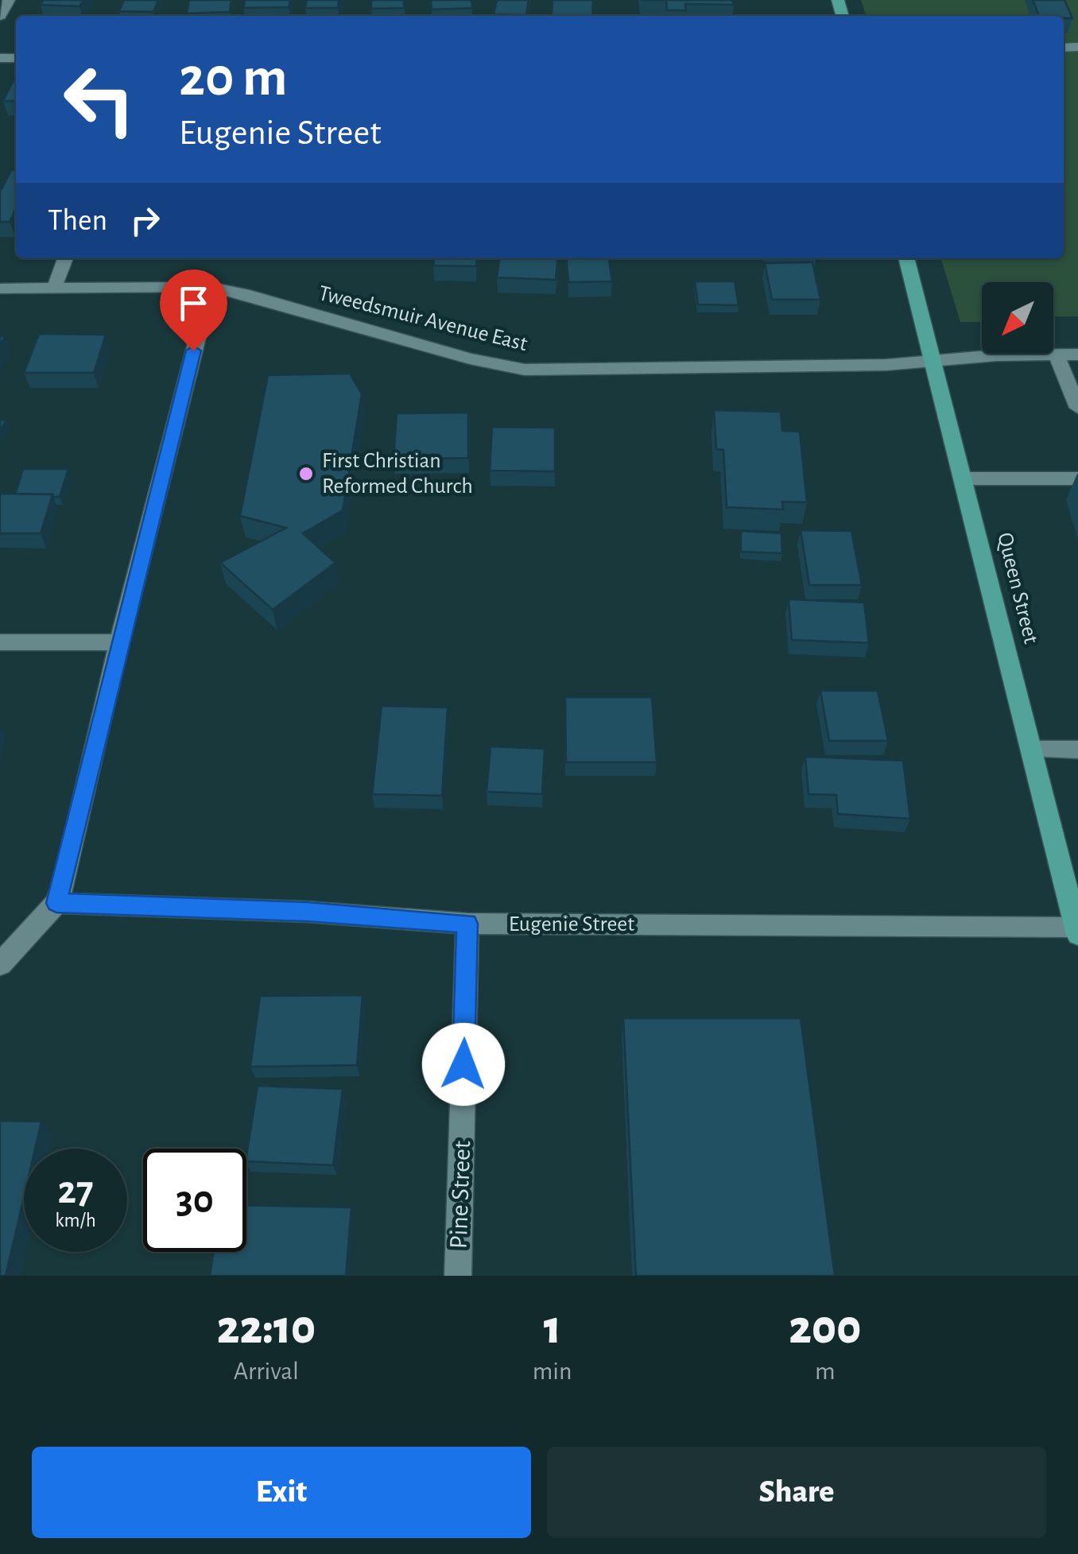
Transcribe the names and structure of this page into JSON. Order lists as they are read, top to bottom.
{
  "streets": {
    "main road": ["Queen Street"],
    "street": ["Tweedsmuir Avenue East", "Eugenie Street", "Pine Street"]
  },
  "crossings": [
    ["Tweedsmuir Avenue East", "Queen Street"],
    ["Queen Street", "Eugenie Street"],
    ["Eugenie Street", "Pine Street"]
  ],
  "places": ["First Christian Reformed Church"],
  "north": "bottom left",
  "page": {
    "turn": ["20 m", "Eugenie Street"],
    "then": "Then",
    "speed": "27 km/h",
    "limit": "30",
    "eta": [
      "22:10",
      "Arrival",
      "1",
      "min",
      "200",
      "m"
    ],
    "buttons": ["Exit", "Share"]
  }
}
